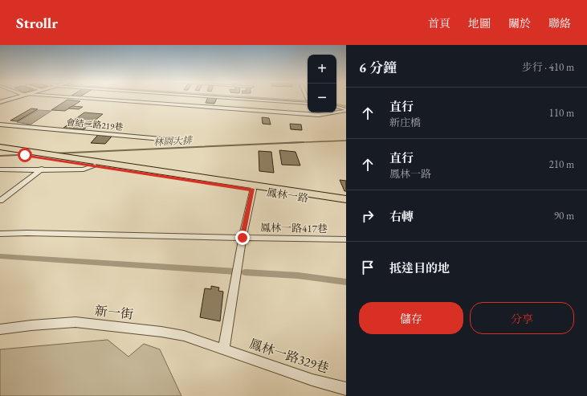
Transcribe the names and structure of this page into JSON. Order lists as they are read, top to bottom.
{
  "streets": {
    "main road": ["鳳林一路"],
    "street": [
      "會結二路219巷",
      "鳳林一路417巷",
      "新一街",
      "鳳林一路329巷"
    ]
  },
  "crossings": [
    ["新一街", "鳳林一路329巷"]
  ],
  "water": ["林園大排"],
  "page": {
    "header": "Strollr",
    "nav": [
      "首頁",
      "地圖",
      "關於",
      "聯絡"
    ],
    "heading": ["6 分鐘", "步行 · 410 m"],
    "map_buttons": ["+", "−"],
    "list": [
      ["直行", "新庄橋", "110 m"],
      ["直行", "鳳林一路", "210 m"],
      ["右轉", "90 m"],
      "抵達目的地"
    ],
    "buttons": ["儲存", "分享"]
  }
}
